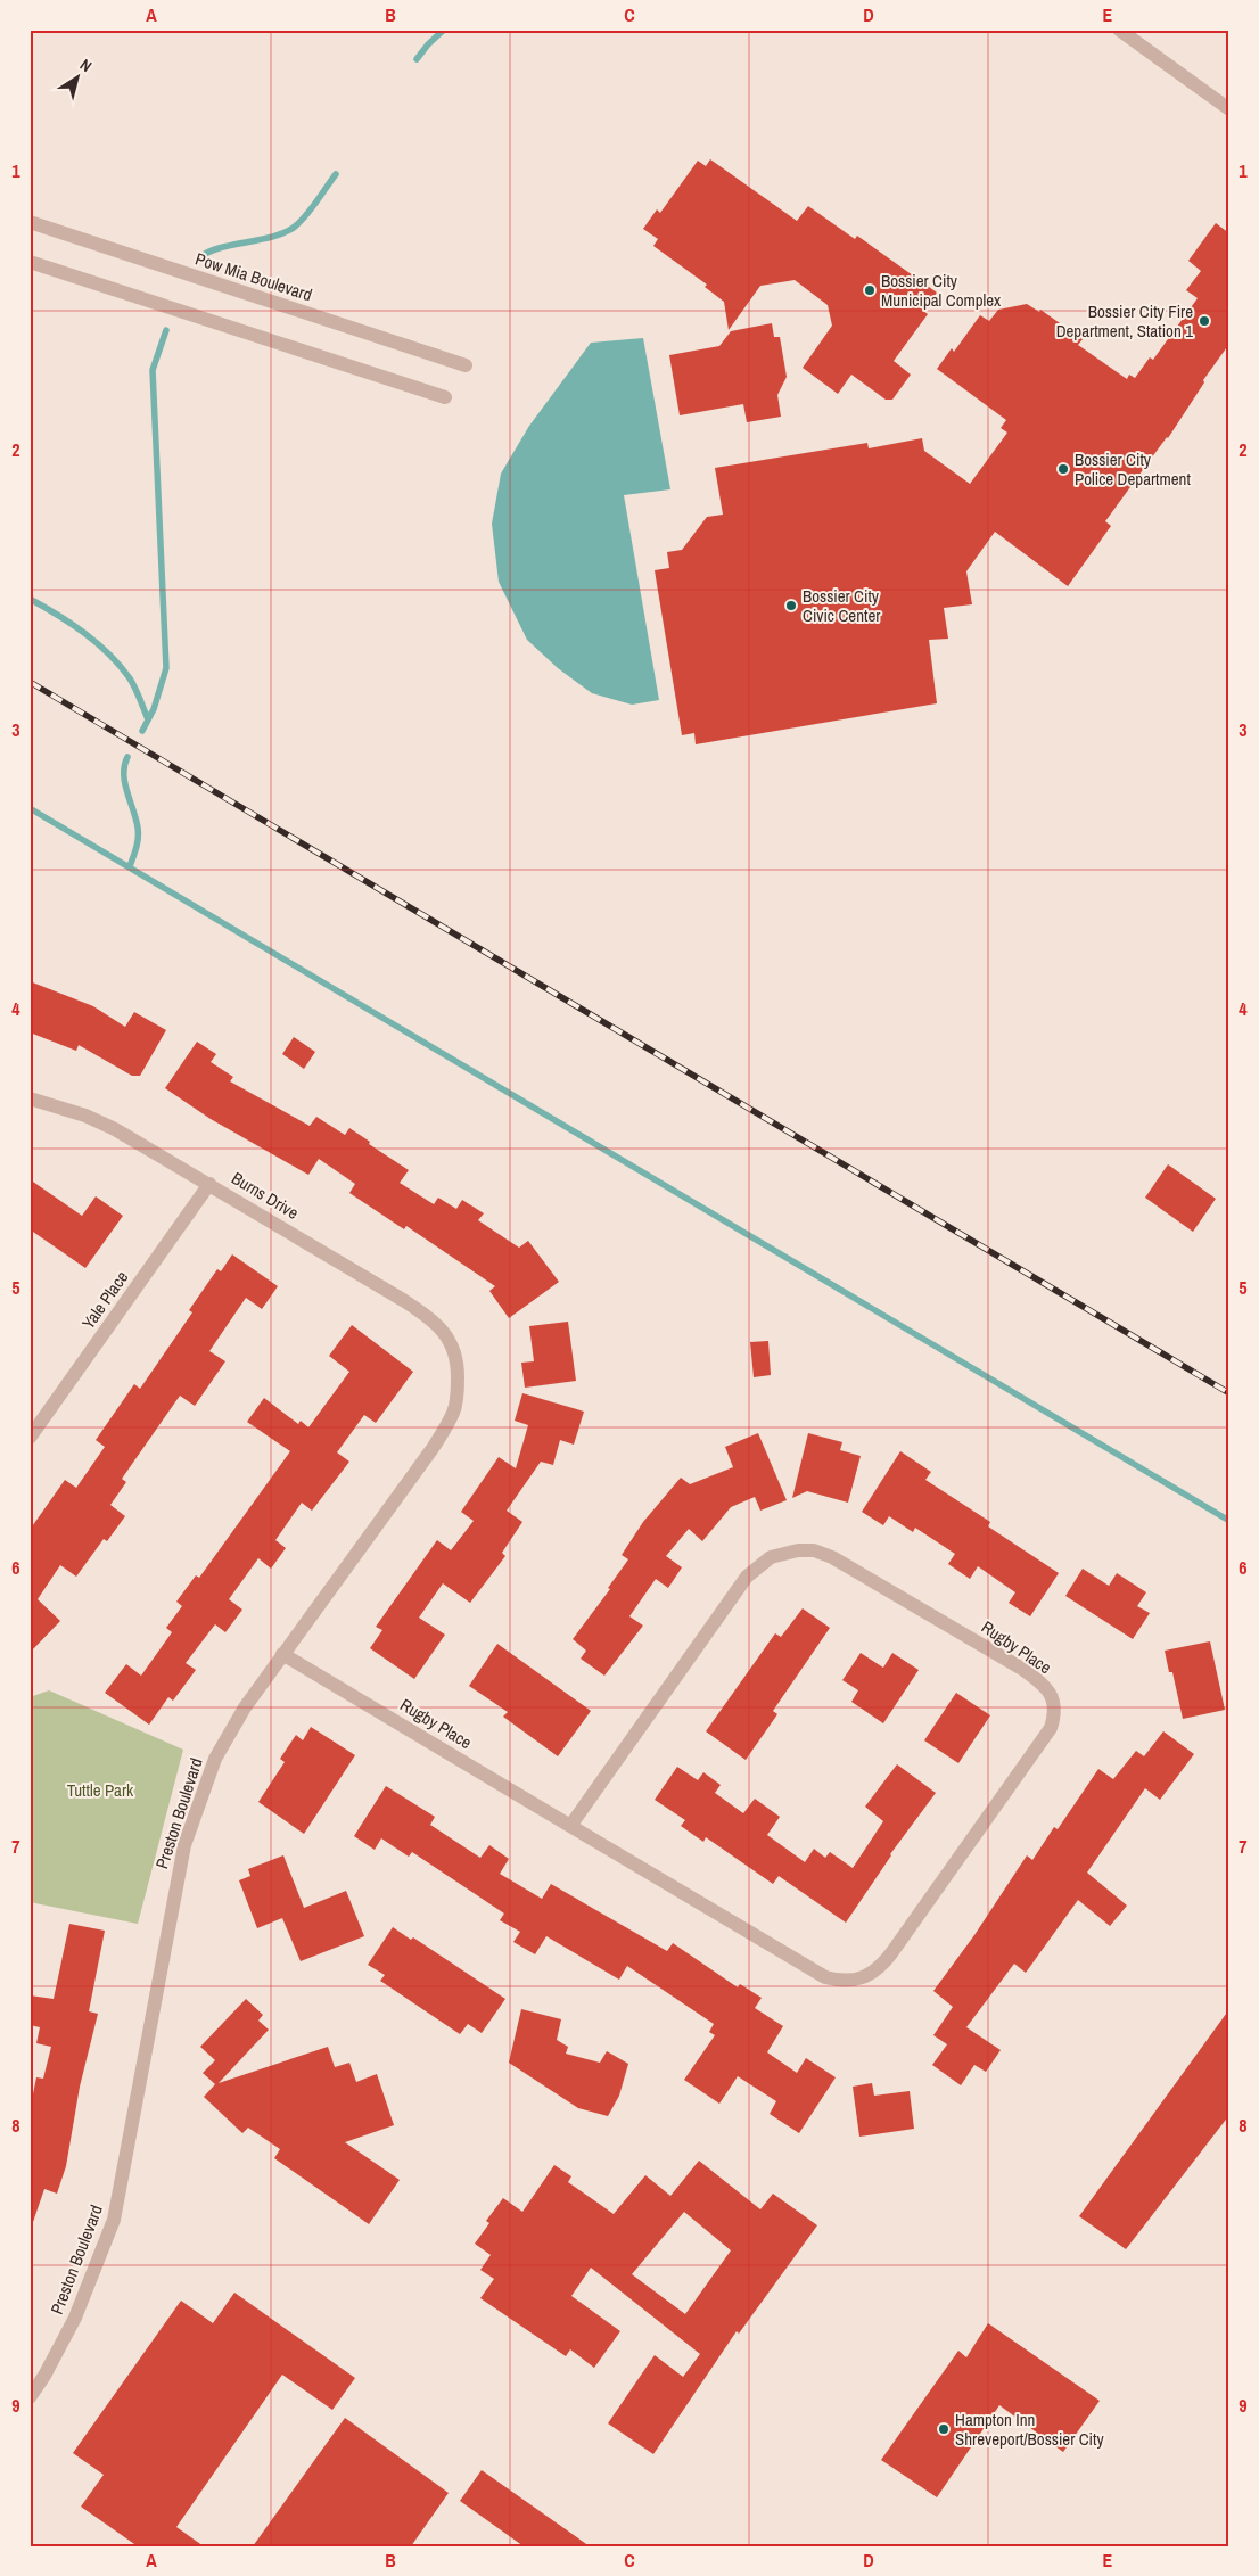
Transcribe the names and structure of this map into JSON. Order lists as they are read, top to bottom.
{
  "streets": {
    "street": [
      "Pow Mia Boulevard",
      "Burns Drive",
      "Yale Place",
      "Rugby Place",
      "Preston Boulevard"
    ]
  },
  "crossings": [
    ["Burns Drive", "Yale Place"],
    ["Burns Drive", "Preston Boulevard"],
    ["Rugby Place", "Preston Boulevard"]
  ],
  "parks": ["Tuttle Park"],
  "places": [
    "Bossier City Municipal Complex",
    "Bossier City Fire Department, Station 1",
    "Bossier City Police Department",
    "Bossier City Civic Center",
    "Hampton Inn Shreveport/Bossier City"
  ],
  "north": "top right",
  "grid": {
    "columns": [
      "A",
      "B",
      "C",
      "D",
      "E"
    ],
    "rows": [
      "1",
      "2",
      "3",
      "4",
      "5",
      "6",
      "7",
      "8",
      "9"
    ]
  }
}
